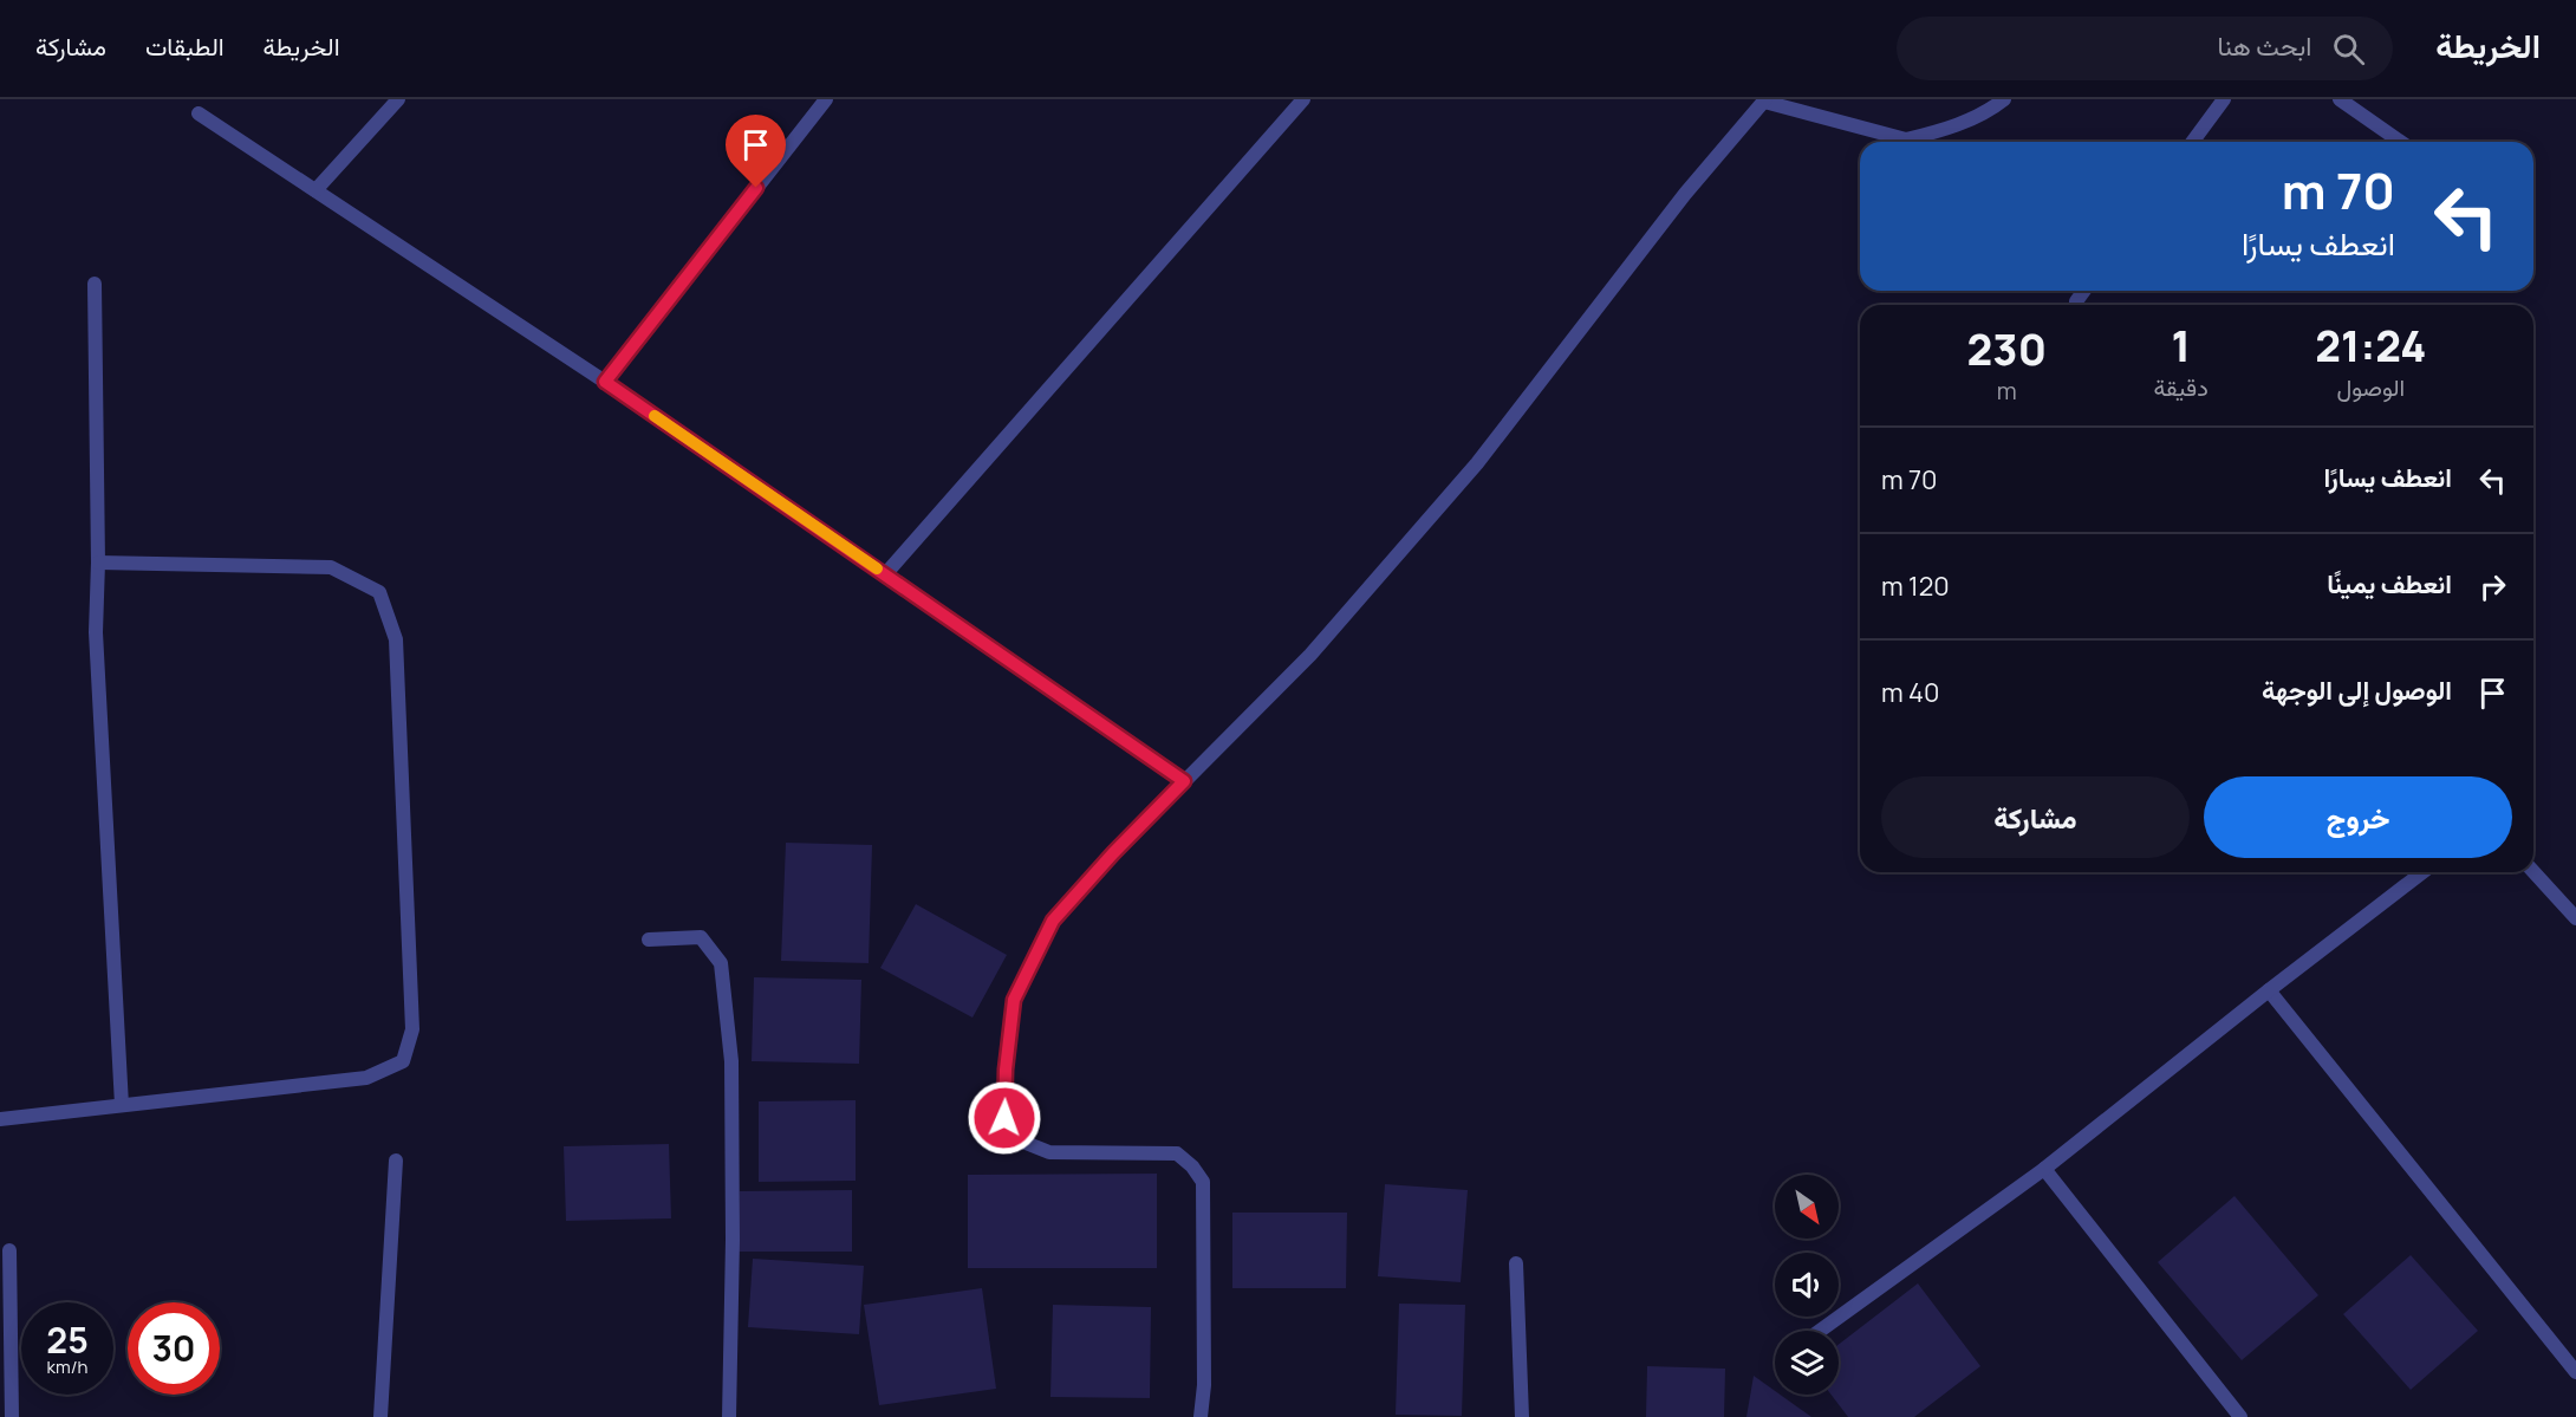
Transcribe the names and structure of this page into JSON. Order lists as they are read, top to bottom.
{
  "north": "bottom right",
  "page": {
    "header": "الخريطة",
    "search": "ابحث هنا",
    "nav": ["الخريطة", "الطبقات", "مشاركة"],
    "turn": ["70 m", "انعطف يسارًا"],
    "eta": [
      "21:24",
      "الوصول",
      "1",
      "دقيقة",
      "230",
      "m"
    ],
    "list": [
      {
        "name": "انعطف يسارًا",
        "value": "70 m"
      },
      {
        "name": "انعطف يمينًا",
        "value": "120 m"
      },
      {
        "name": "الوصول إلى الوجهة",
        "value": "40 m"
      }
    ],
    "buttons": ["خروج", "مشاركة"],
    "speed": "25 km/h",
    "limit": "30"
  }
}
